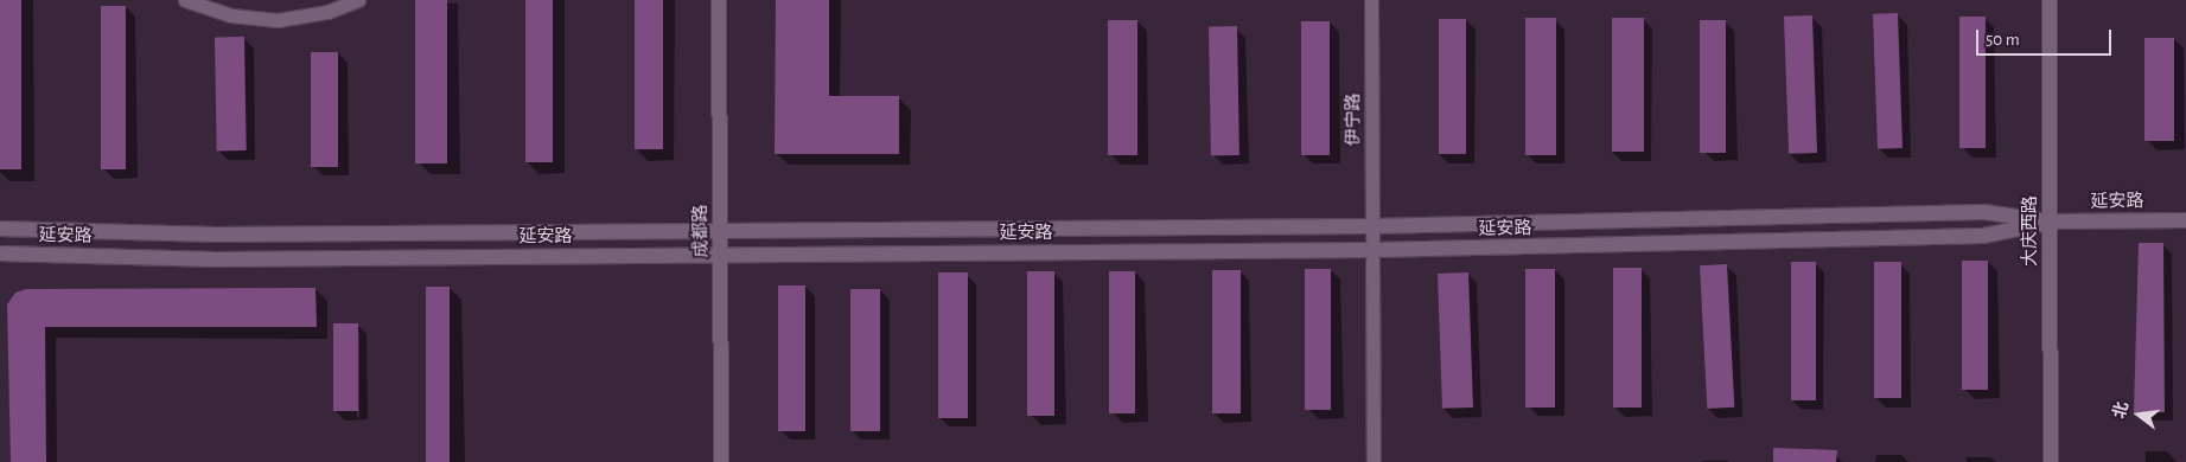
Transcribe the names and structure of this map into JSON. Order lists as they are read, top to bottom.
{
  "streets": {
    "street": [
      "伊宁路",
      "延安路",
      "成都路",
      "大庆西路"
    ]
  },
  "crossings": [
    ["伊宁路", "延安路"],
    ["延安路", "成都路"],
    ["延安路", "大庆西路"]
  ],
  "scale_bar": "50 m",
  "north": "left"
}
